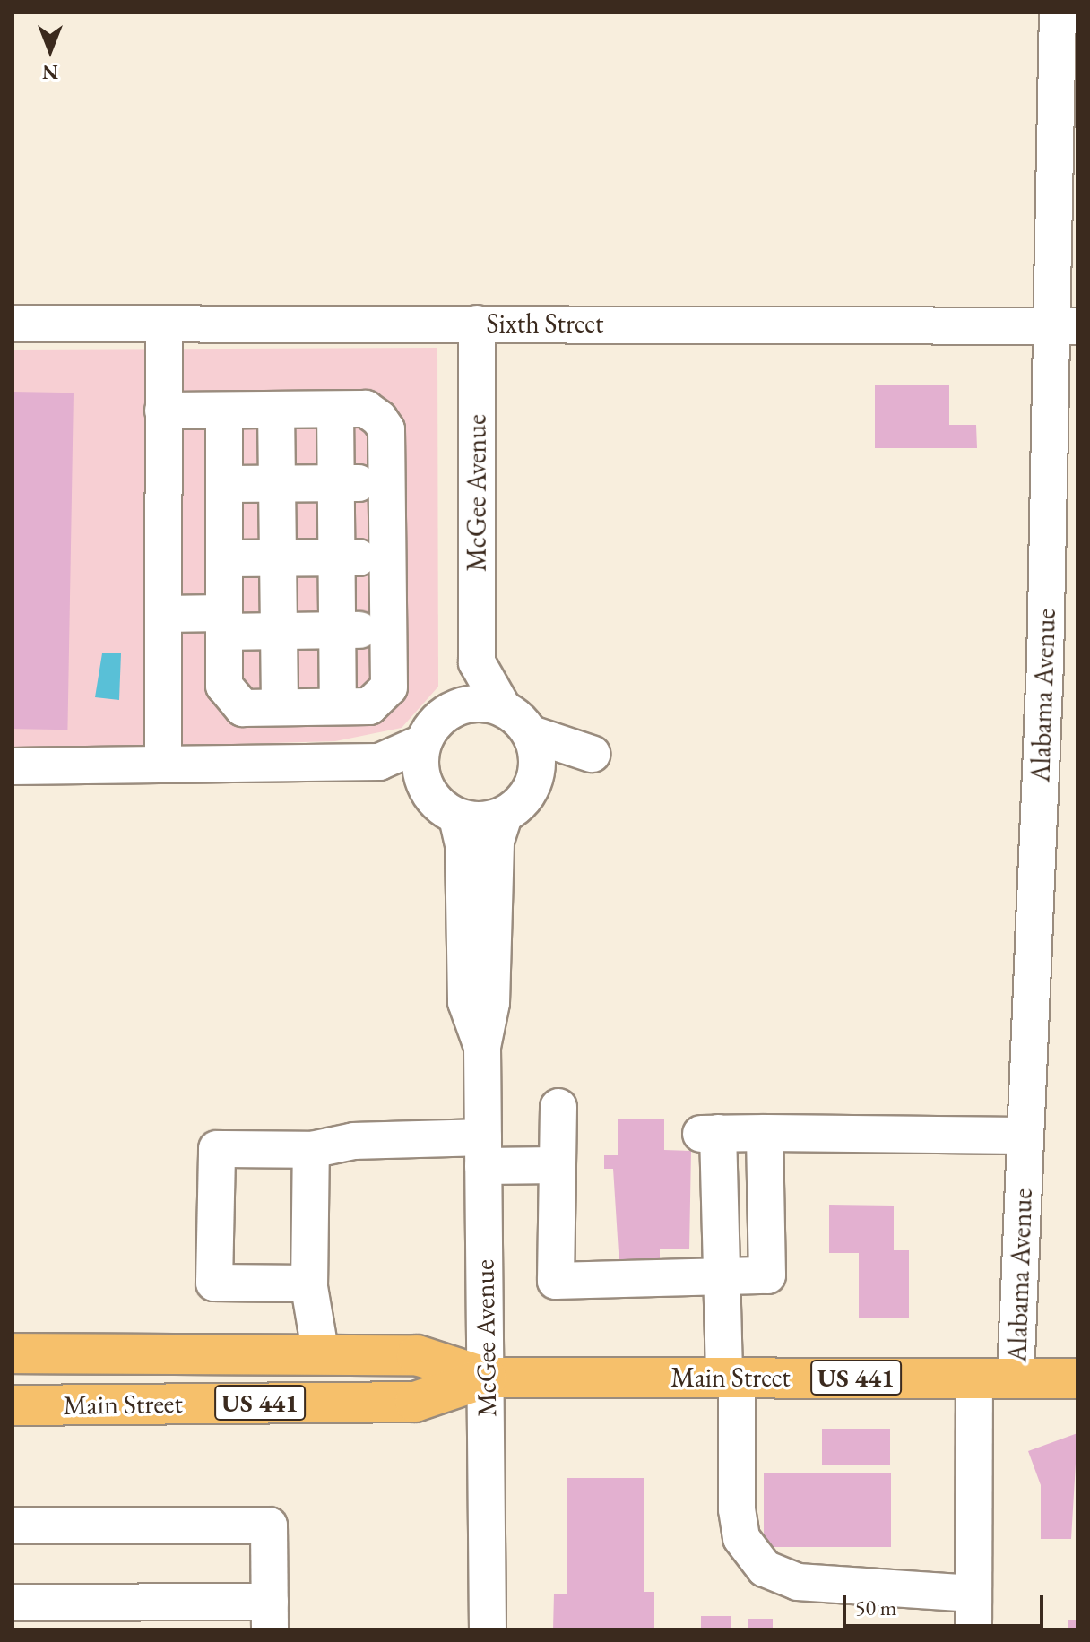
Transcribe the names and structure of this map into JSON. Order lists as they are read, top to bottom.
{
  "streets": {
    "main road": ["Main Street", "US 441"],
    "street": ["Sixth Street", "McGee Avenue", "Alabama Avenue"]
  },
  "crossings": [
    ["Sixth Street", "McGee Avenue"],
    ["Sixth Street", "Alabama Avenue"],
    ["McGee Avenue", "Main Street"],
    ["Alabama Avenue", "Main Street"],
    ["Alabama Avenue", "US 441"],
    ["Main Street", "US 441"]
  ],
  "scale_bar": "50 m",
  "north": "bottom"
}
